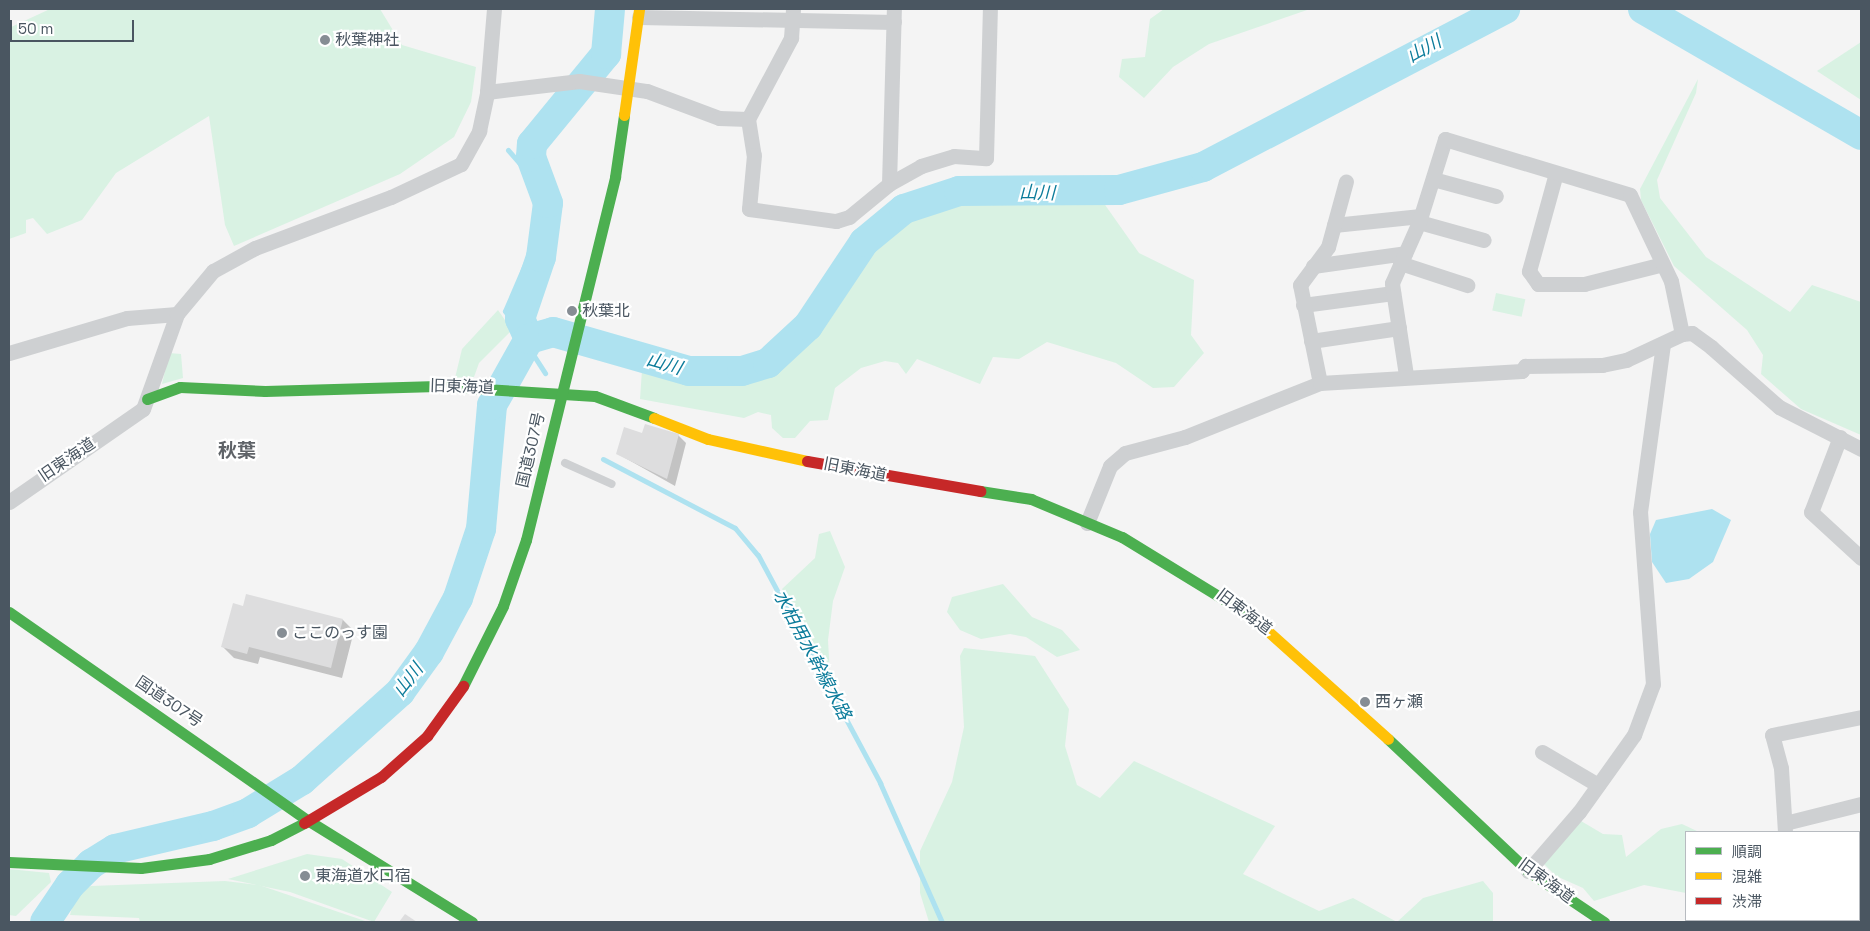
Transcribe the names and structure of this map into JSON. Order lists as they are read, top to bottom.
{
  "streets": {
    "main road": ["旧東海道", "国道307号"]
  },
  "crossings": [
    ["旧東海道", "国道307号"]
  ],
  "districts": ["秋葉"],
  "water": ["山川", "水柏用水幹線水路"],
  "places": [
    "秋葉神社",
    "秋葉北",
    "ここのっす園",
    "西ヶ瀬",
    "東海道水口宿"
  ],
  "legend": ["順調", "混雑", "渋滞"],
  "scale_bar": "50 m"
}
